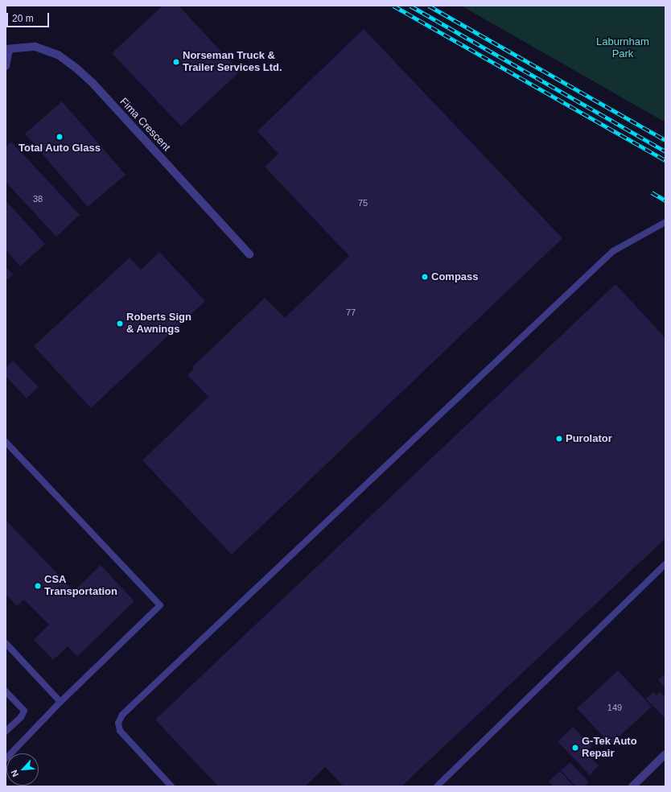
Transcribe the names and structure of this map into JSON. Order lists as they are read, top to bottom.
{
  "streets": {
    "street": ["Fima Crescent"]
  },
  "parks": ["Laburnham Park"],
  "places": [
    "Norseman Truck & Trailer Services Ltd.",
    "Total Auto Glass",
    "Compass",
    "Roberts Sign & Awnings",
    "Purolator",
    "CSA Transportation",
    "G-Tek Auto Repair"
  ],
  "house_numbers": [
    "38",
    "75",
    "77",
    "149"
  ],
  "scale_bar": "20 m",
  "north": "bottom left"
}
